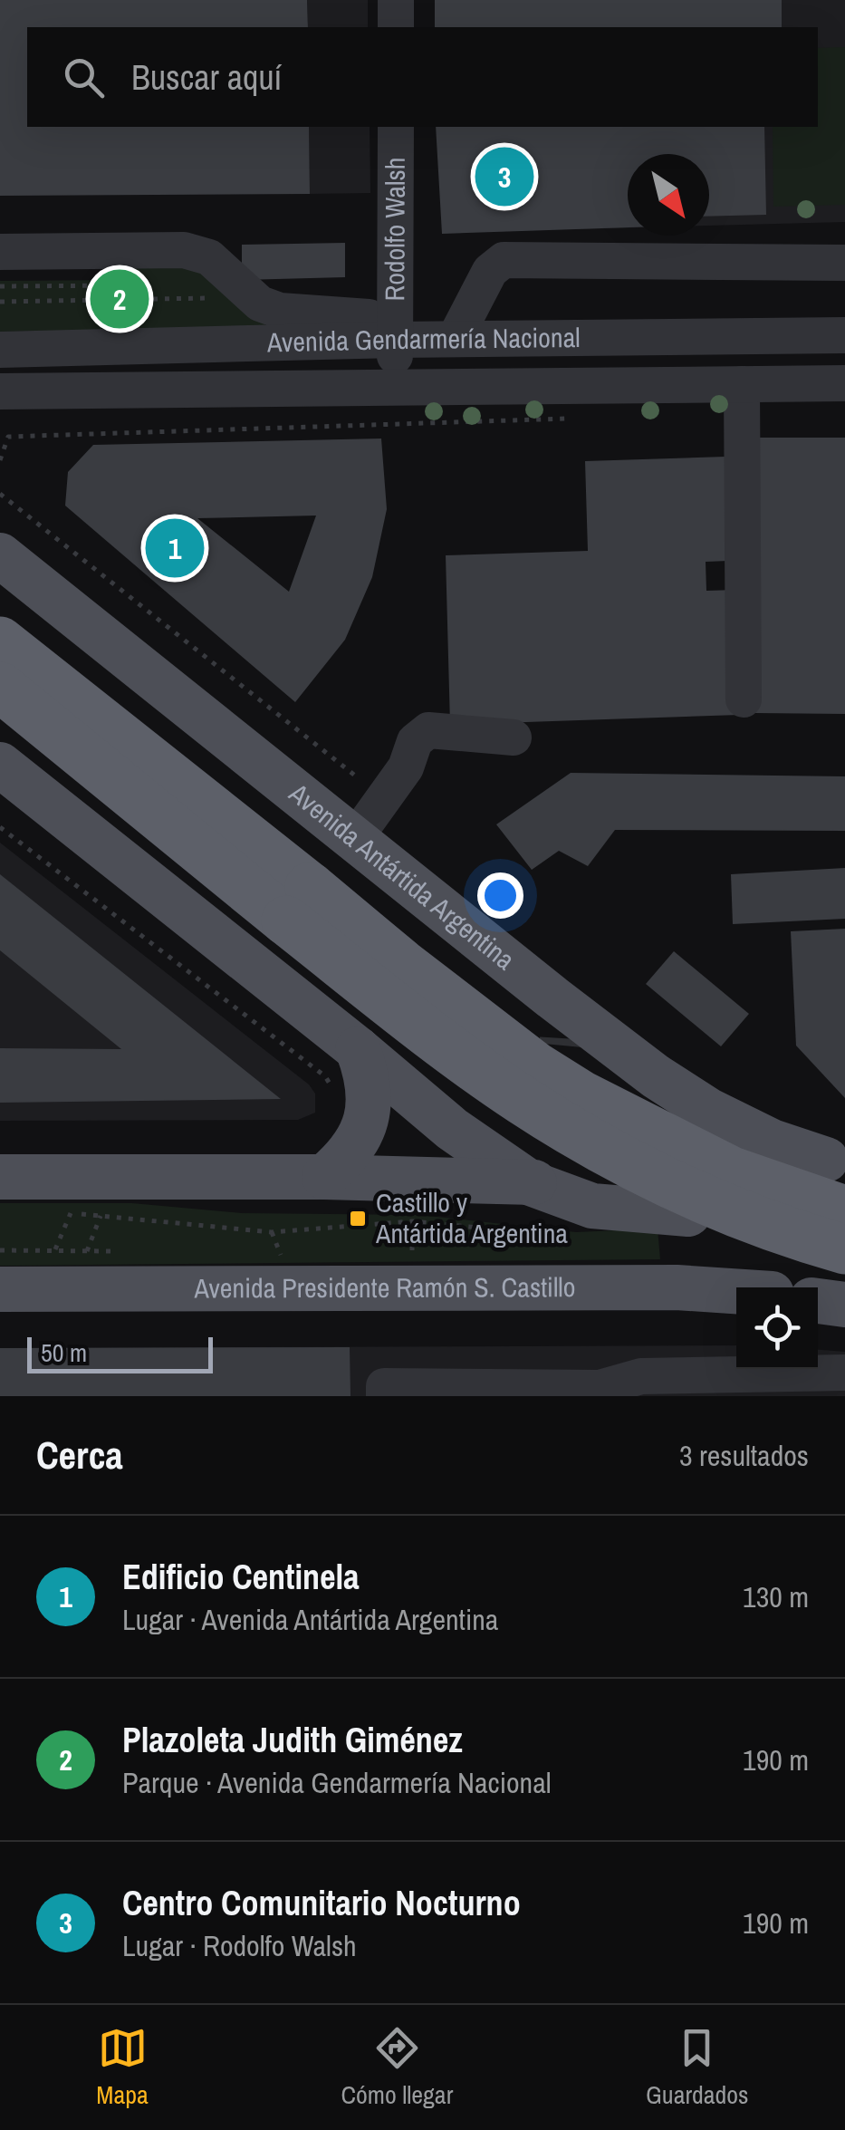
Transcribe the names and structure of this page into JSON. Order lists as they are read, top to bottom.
{
  "streets": {
    "main road": ["Avenida Antártida Argentina", "Avenida Presidente Ramón S. Castillo"],
    "street": ["Rodolfo Walsh", "Avenida Gendarmería Nacional"]
  },
  "crossings": [
    ["Rodolfo Walsh", "Avenida Gendarmería Nacional"]
  ],
  "places": {
    "transit": ["Castillo y Antártida Argentina"]
  },
  "scale_bar": "50 m",
  "north": "bottom right",
  "page": {
    "search": "Buscar aquí",
    "pins": ["3", "2", "1"],
    "scale": "50 m",
    "heading": ["Cerca", "3 resultados"],
    "list": [
      {
        "mark": "1",
        "name": "Edificio Centinela",
        "note": "Lugar · Avenida Antártida Argentina",
        "value": "130 m"
      },
      {
        "mark": "2",
        "name": "Plazoleta Judith Giménez",
        "note": "Parque · Avenida Gendarmería Nacional",
        "value": "190 m"
      },
      {
        "mark": "3",
        "name": "Centro Comunitario Nocturno",
        "note": "Lugar · Rodolfo Walsh",
        "value": "190 m"
      }
    ],
    "nav": ["Mapa", "Cómo llegar", "Guardados"]
  }
}
